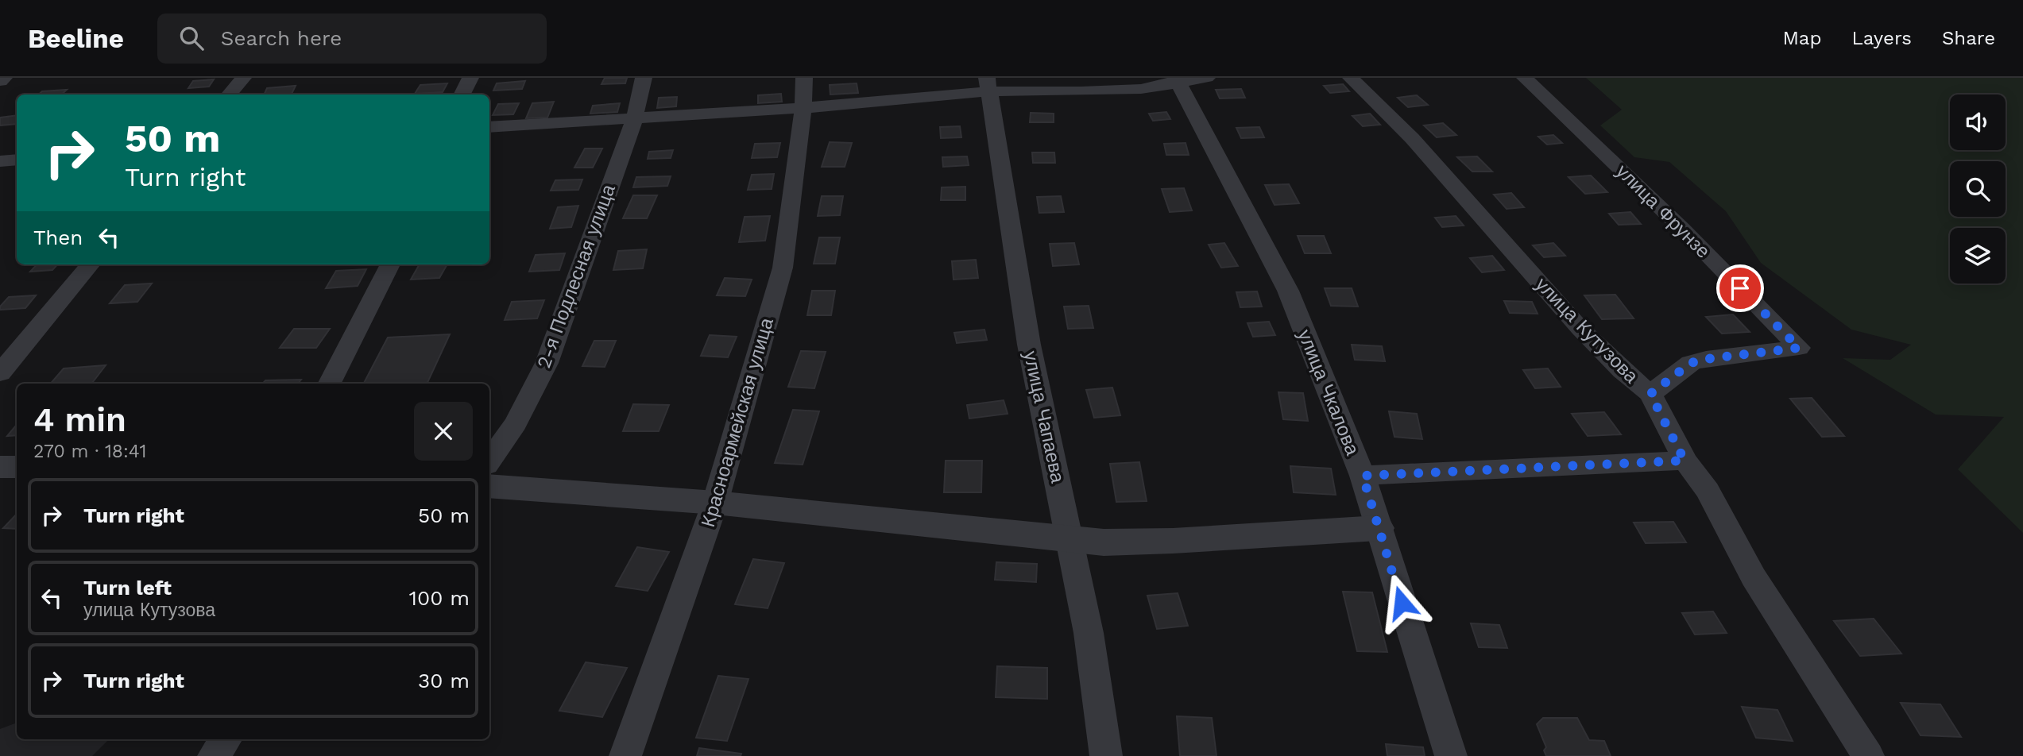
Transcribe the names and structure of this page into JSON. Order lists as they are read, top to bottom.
{
  "streets": {
    "street": [
      "улица Фрунзе",
      "2-я Подлесная улица",
      "улица Кутузова",
      "улица Чкалова",
      "улица Чапаева",
      "Красноармейская улица"
    ]
  },
  "crossings": [
    ["улица Фрунзе", "улица Кутузова"]
  ],
  "page": {
    "header": "Beeline",
    "search": "Search here",
    "nav": ["Map", "Layers", "Share"],
    "turn": ["50 m", "Turn right"],
    "then": "Then",
    "heading": ["4 min", "270 m · 18:41"],
    "list": [
      {
        "name": "Turn right",
        "value": "50 m"
      },
      {
        "name": "Turn left",
        "note": "улица Кутузова",
        "value": "100 m"
      },
      {
        "name": "Turn right",
        "value": "30 m"
      }
    ]
  }
}
